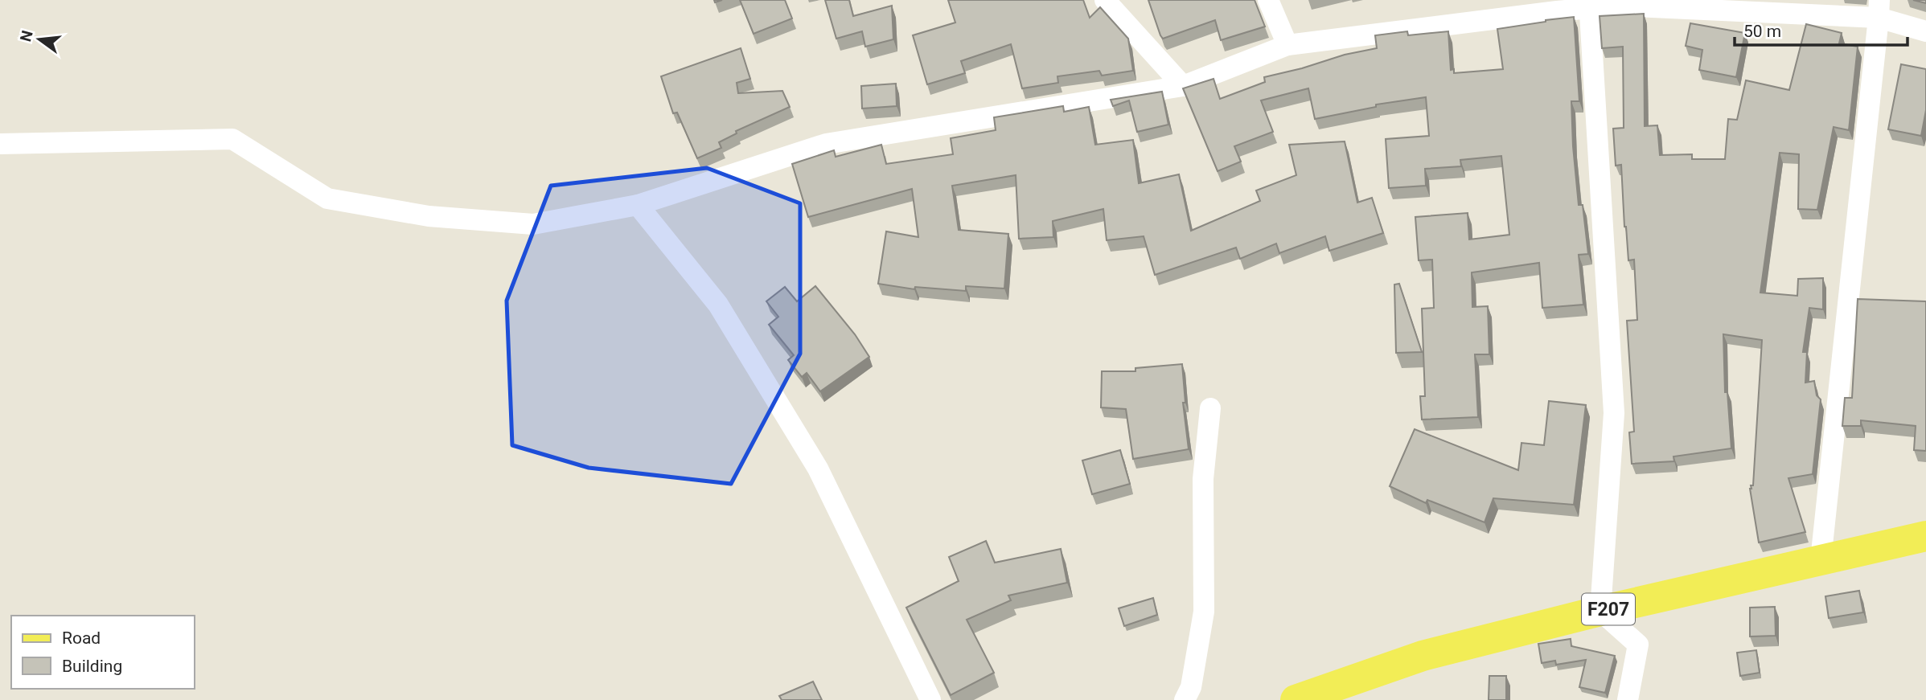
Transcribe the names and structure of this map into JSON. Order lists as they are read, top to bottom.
{
  "streets": {
    "main road": ["F207"]
  },
  "legend": ["Road", "Building"],
  "scale_bar": "50 m",
  "north": "left"
}
